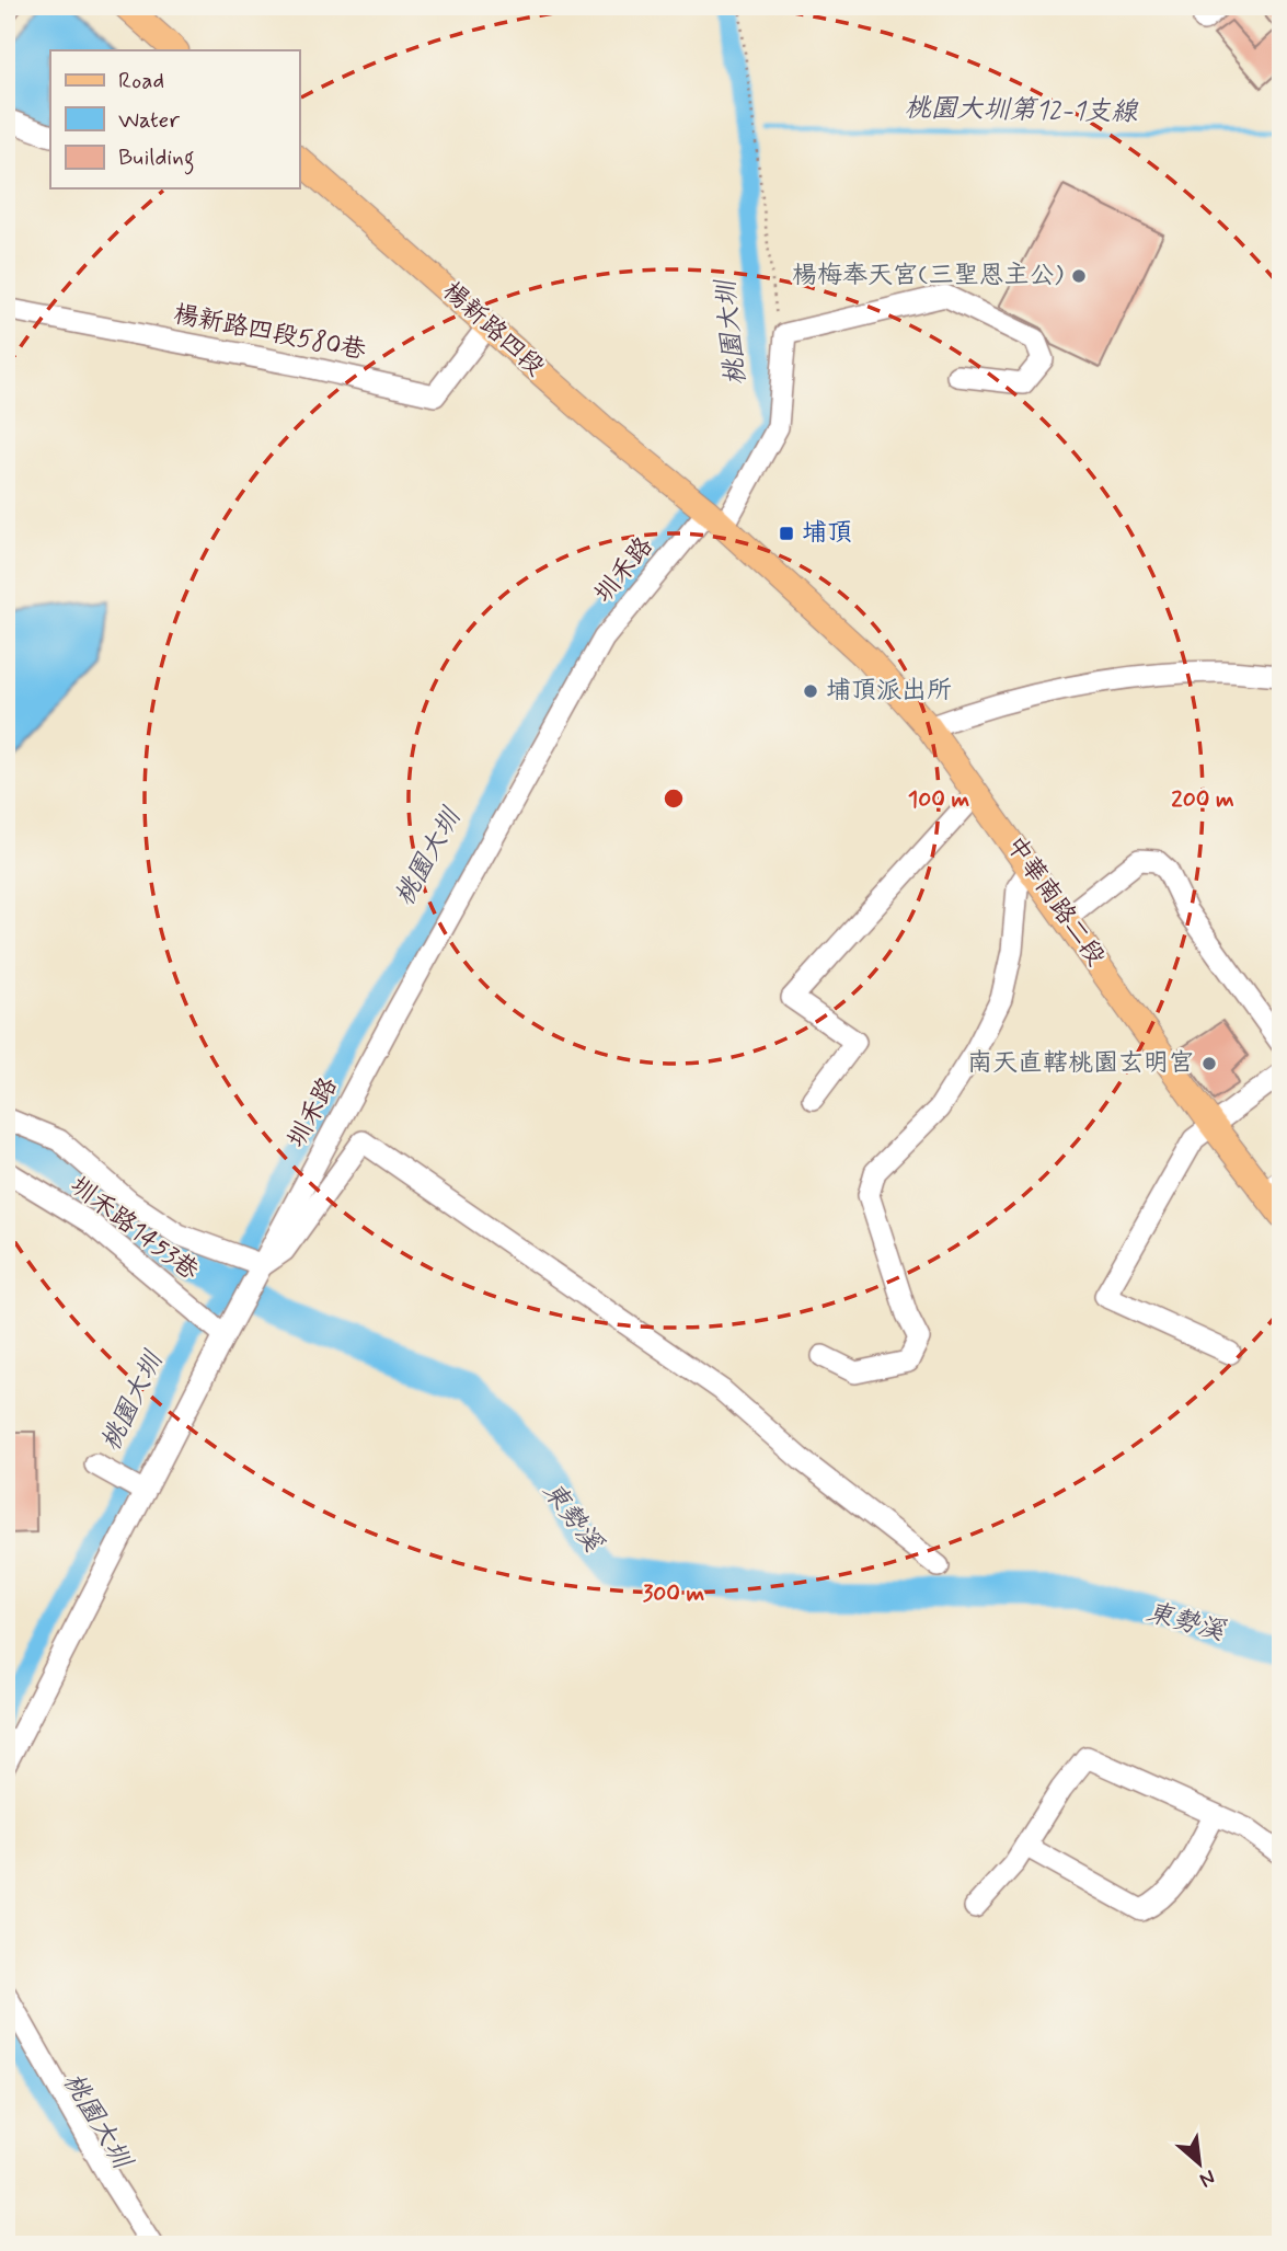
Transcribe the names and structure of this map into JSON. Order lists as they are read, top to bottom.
{
  "streets": {
    "main road": ["楊新路四段", "中華南路二段"],
    "street": ["楊新路四段580巷", "圳禾路", "圳禾路1453巷"]
  },
  "crossings": [
    ["楊新路四段", "楊新路四段580巷"],
    ["楊新路四段", "圳禾路"],
    ["楊新路四段", "中華南路二段"],
    ["圳禾路", "中華南路二段"],
    ["圳禾路", "圳禾路1453巷"]
  ],
  "water": ["桃園大圳第12-1支線", "桃園大圳", "東勢溪"],
  "places": {
    "other": ["楊梅奉天宮(三聖恩主公)", "埔頂派出所", "南天直轄桃園玄明宮"],
    "transit": ["埔頂"]
  },
  "legend": ["Road", "Water", "Building"],
  "north": "bottom right",
  "rings": ["100 m", "200 m", "300 m"]
}
